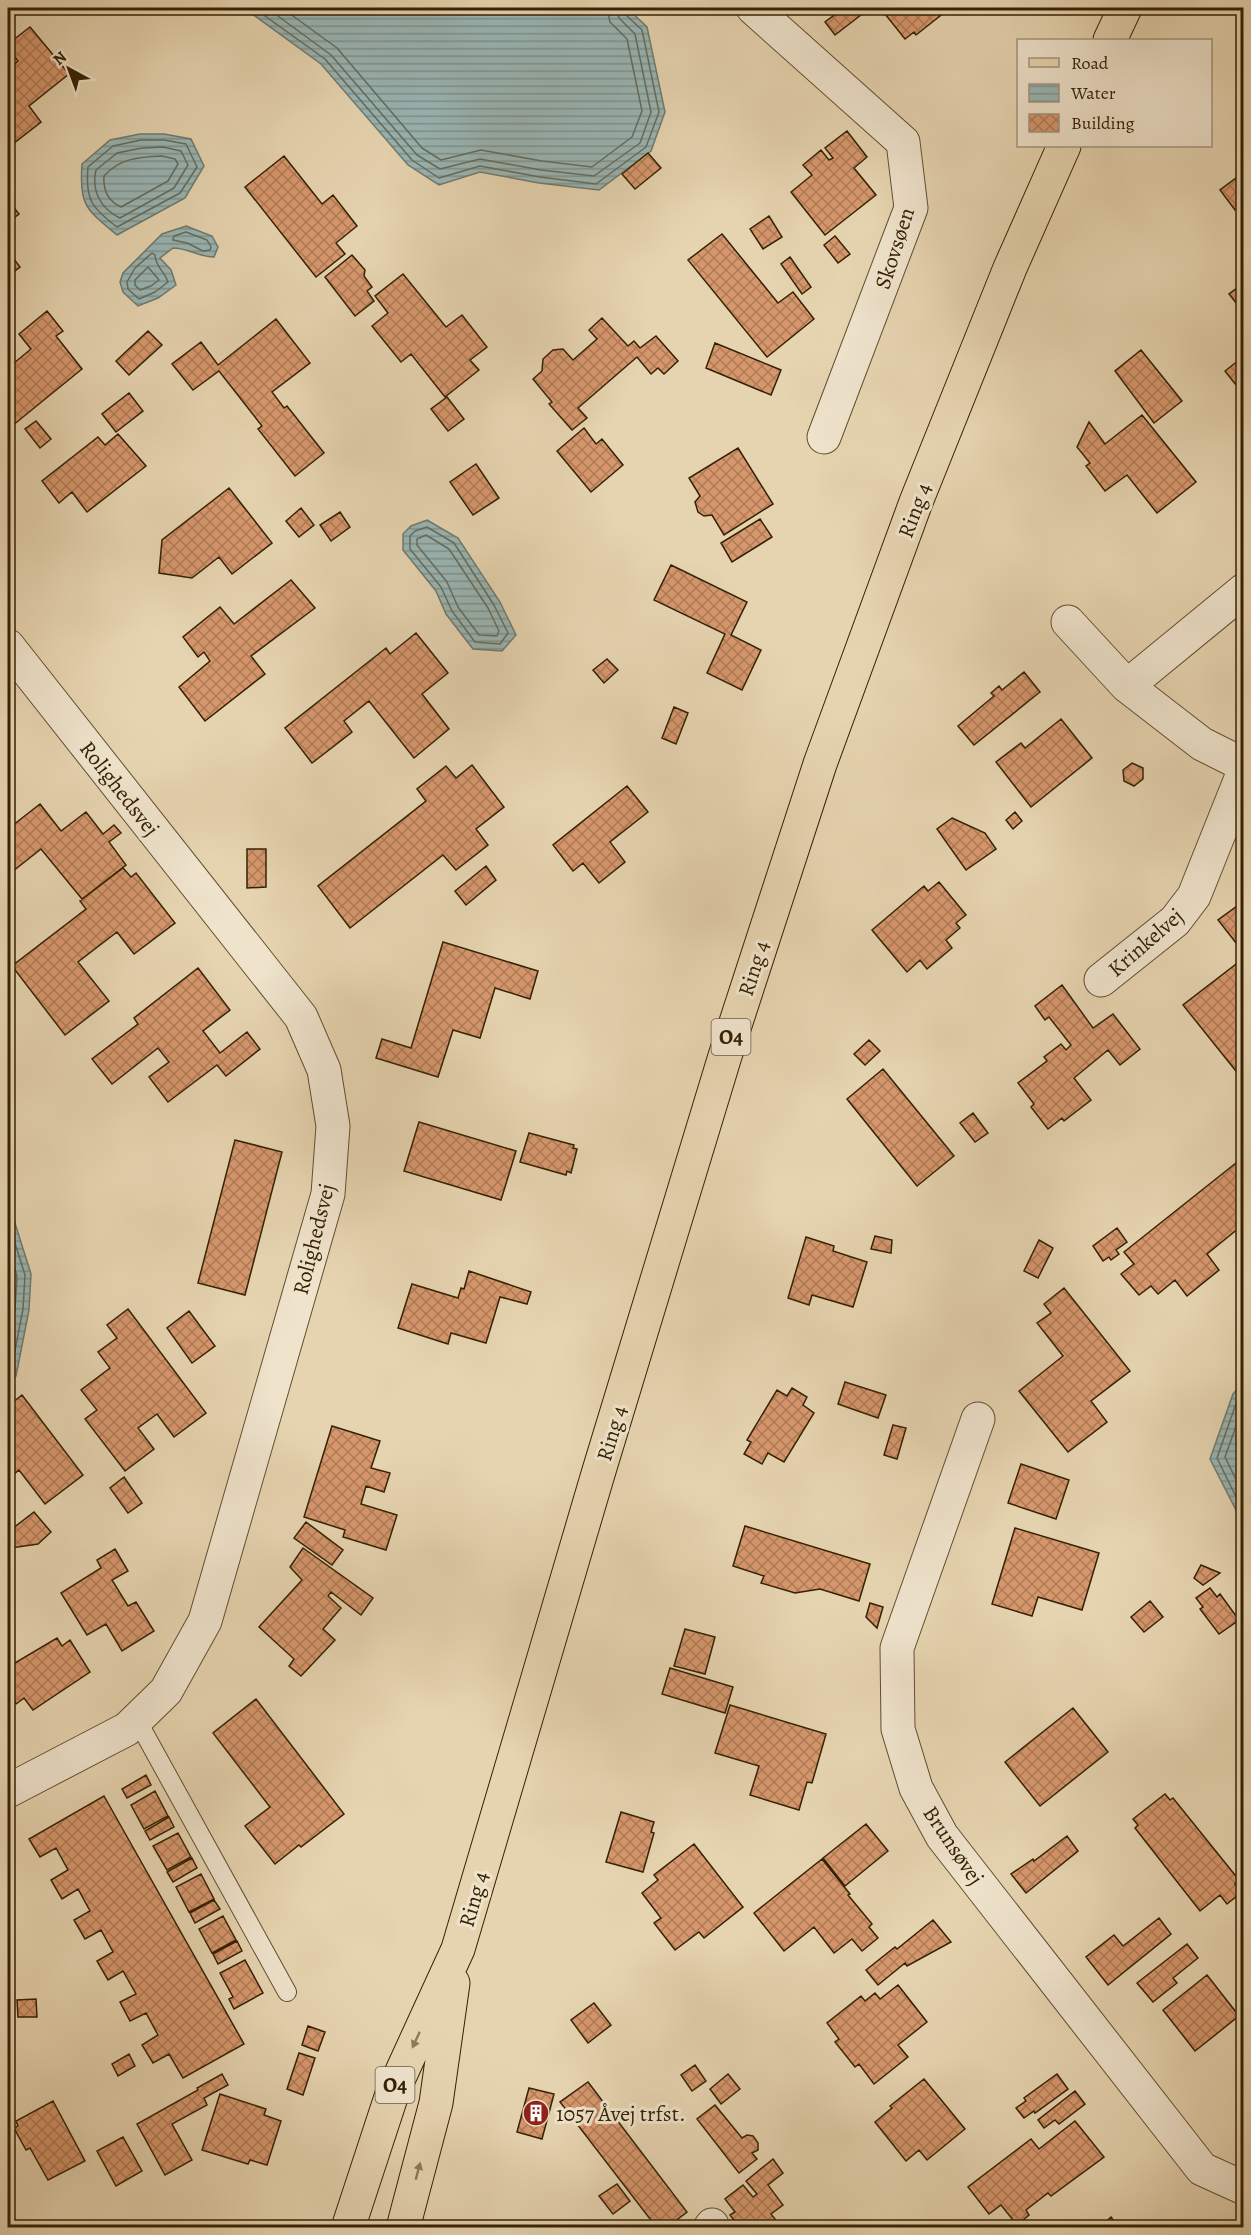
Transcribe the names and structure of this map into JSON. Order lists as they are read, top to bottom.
{
  "streets": {
    "main road": ["Ring 4", "O4"],
    "street": [
      "Skovsøen",
      "Rolighedsvej",
      "Krinkelvej",
      "Brunsøvej"
    ]
  },
  "places": {
    "building": ["1057 Åvej trfst."]
  },
  "legend": ["Road", "Water", "Building"],
  "north": "top left"
}
